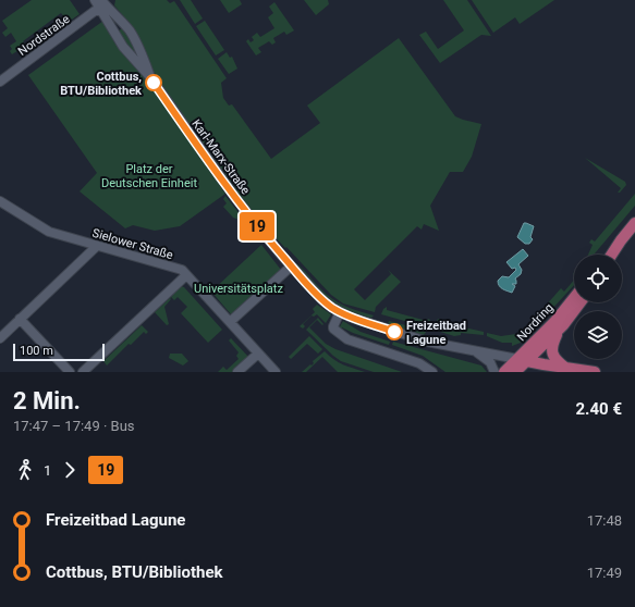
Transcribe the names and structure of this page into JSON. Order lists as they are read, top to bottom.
{
  "streets": {
    "main road": ["Nordring"],
    "street": ["Nordstraße", "Karl-Marx-Straße", "Sielower Straße"]
  },
  "crossings": [
    ["Nordstraße", "Karl-Marx-Straße"],
    ["Karl-Marx-Straße", "Nordring"]
  ],
  "parks": ["Platz der Deutschen Einheit", "Universitätsplatz"],
  "places": ["Cottbus, BTU/Bibliothek", "Freizeitbad Lagune"],
  "lines": ["bus line 19"],
  "scale_bar": "100 m",
  "page": {
    "on_map": "19",
    "scale": "100 m",
    "heading": ["2 Min.", "17:47 – 17:49 · Bus", "2.40 €"],
    "legs": ["1", "19"],
    "list": [
      {
        "name": "Freizeitbad Lagune",
        "value": "17:48"
      },
      {
        "name": "Cottbus, BTU/Bibliothek",
        "value": "17:49"
      }
    ]
  }
}
